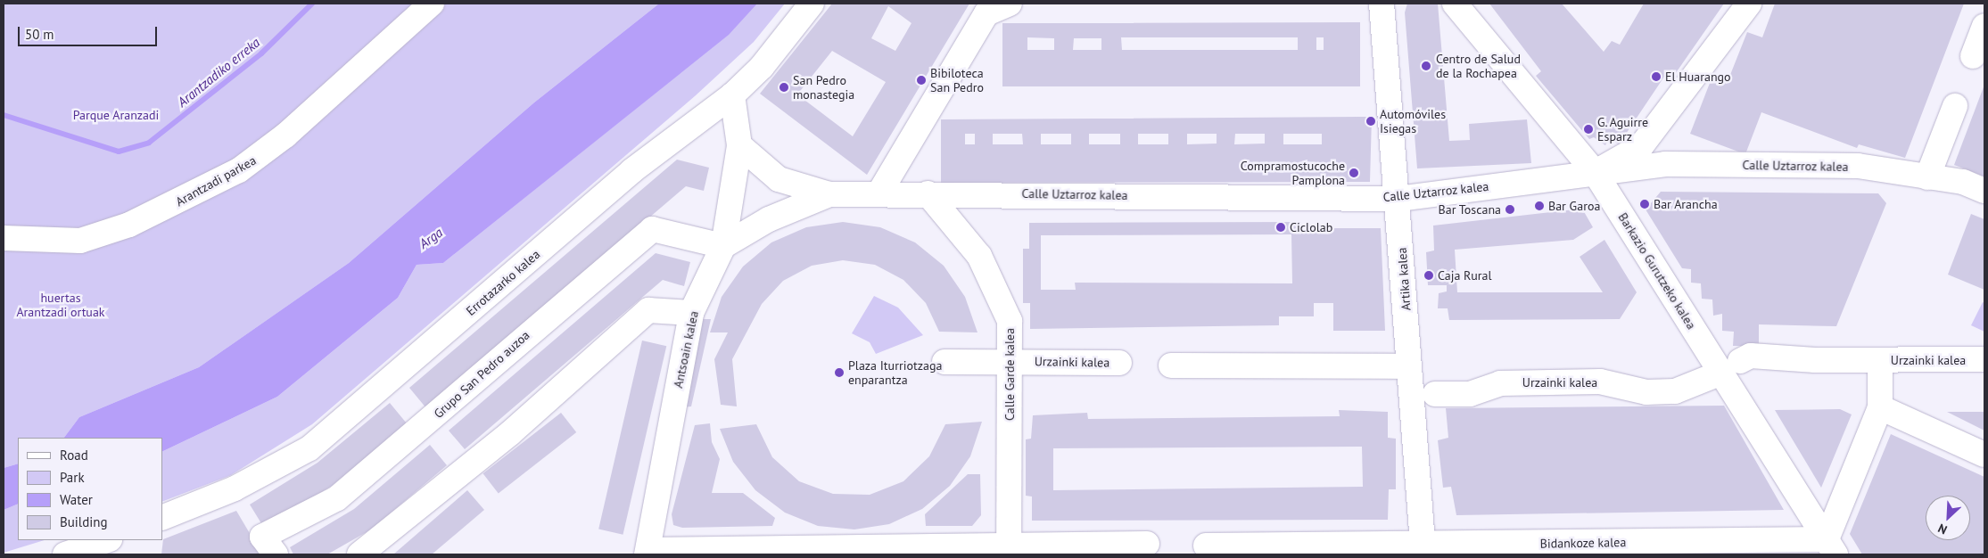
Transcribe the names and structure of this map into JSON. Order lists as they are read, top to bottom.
{
  "streets": {
    "street": [
      "Calle Uztarroz kalea",
      "Arantzadi parkea",
      "Barkazio Gurutzeko kalea",
      "Artika kalea",
      "Errotazarko kalea",
      "Antsoain kalea",
      "Urzainki kalea",
      "Grupo San Pedro auzoa",
      "Calle Garde kalea",
      "Bidankoze kalea"
    ]
  },
  "crossings": [
    ["Calle Uztarroz kalea", "Barkazio Gurutzeko kalea"],
    ["Calle Uztarroz kalea", "Artika kalea"],
    ["Calle Uztarroz kalea", "Antsoain kalea"],
    ["Calle Uztarroz kalea", "Grupo San Pedro auzoa"],
    ["Calle Uztarroz kalea", "Calle Garde kalea"],
    ["Barkazio Gurutzeko kalea", "Bidankoze kalea"],
    ["Artika kalea", "Bidankoze kalea"],
    ["Errotazarko kalea", "Antsoain kalea"],
    ["Antsoain kalea", "Grupo San Pedro auzoa"],
    ["Urzainki kalea", "Calle Garde kalea"]
  ],
  "water": ["Arantzadiko erreka", "Arga"],
  "parks": ["Parque Aranzadi", "huertas Arantzadi ortuak"],
  "places": [
    "Centro de Salud de la Rochapea",
    "El Huarango",
    "Bibiloteca San Pedro",
    "San Pedro monastegia",
    "Automóviles Isiegas",
    "G. Aguirre Esparz",
    "Compramostucoche Pamplona",
    "Bar Arancha",
    "Bar Garoa",
    "Bar Toscana",
    "Ciclolab",
    "Caja Rural",
    "Plaza Iturriotzaga enparantza"
  ],
  "legend": [
    "Road",
    "Park",
    "Water",
    "Building"
  ],
  "scale_bar": "50 m",
  "north": "bottom left"
}
